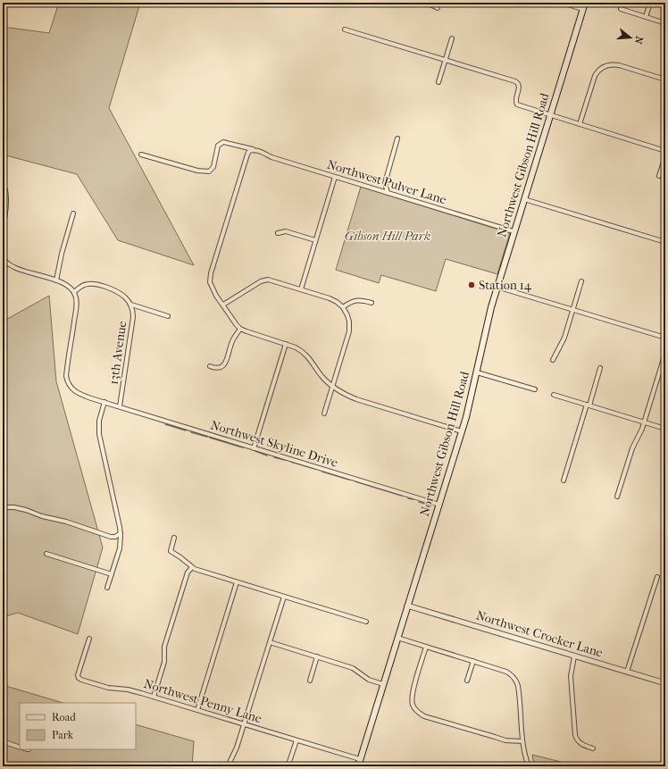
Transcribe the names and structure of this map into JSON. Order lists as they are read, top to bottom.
{
  "streets": {
    "main road": ["Northwest Gibson Hill Road"],
    "street": [
      "Northwest Pulver Lane",
      "13th Avenue",
      "Northwest Skyline Drive",
      "Northwest Crocker Lane",
      "Northwest Penny Lane"
    ]
  },
  "crossings": [
    ["Northwest Gibson Hill Road", "Northwest Pulver Lane"],
    ["Northwest Gibson Hill Road", "Northwest Skyline Drive"],
    ["Northwest Gibson Hill Road", "Northwest Crocker Lane"],
    ["Northwest Gibson Hill Road", "Northwest Penny Lane"],
    ["13th Avenue", "Northwest Skyline Drive"]
  ],
  "parks": ["Gibson Hill Park"],
  "places": ["Station 14"],
  "legend": ["Road", "Park"],
  "north": "right"
}
